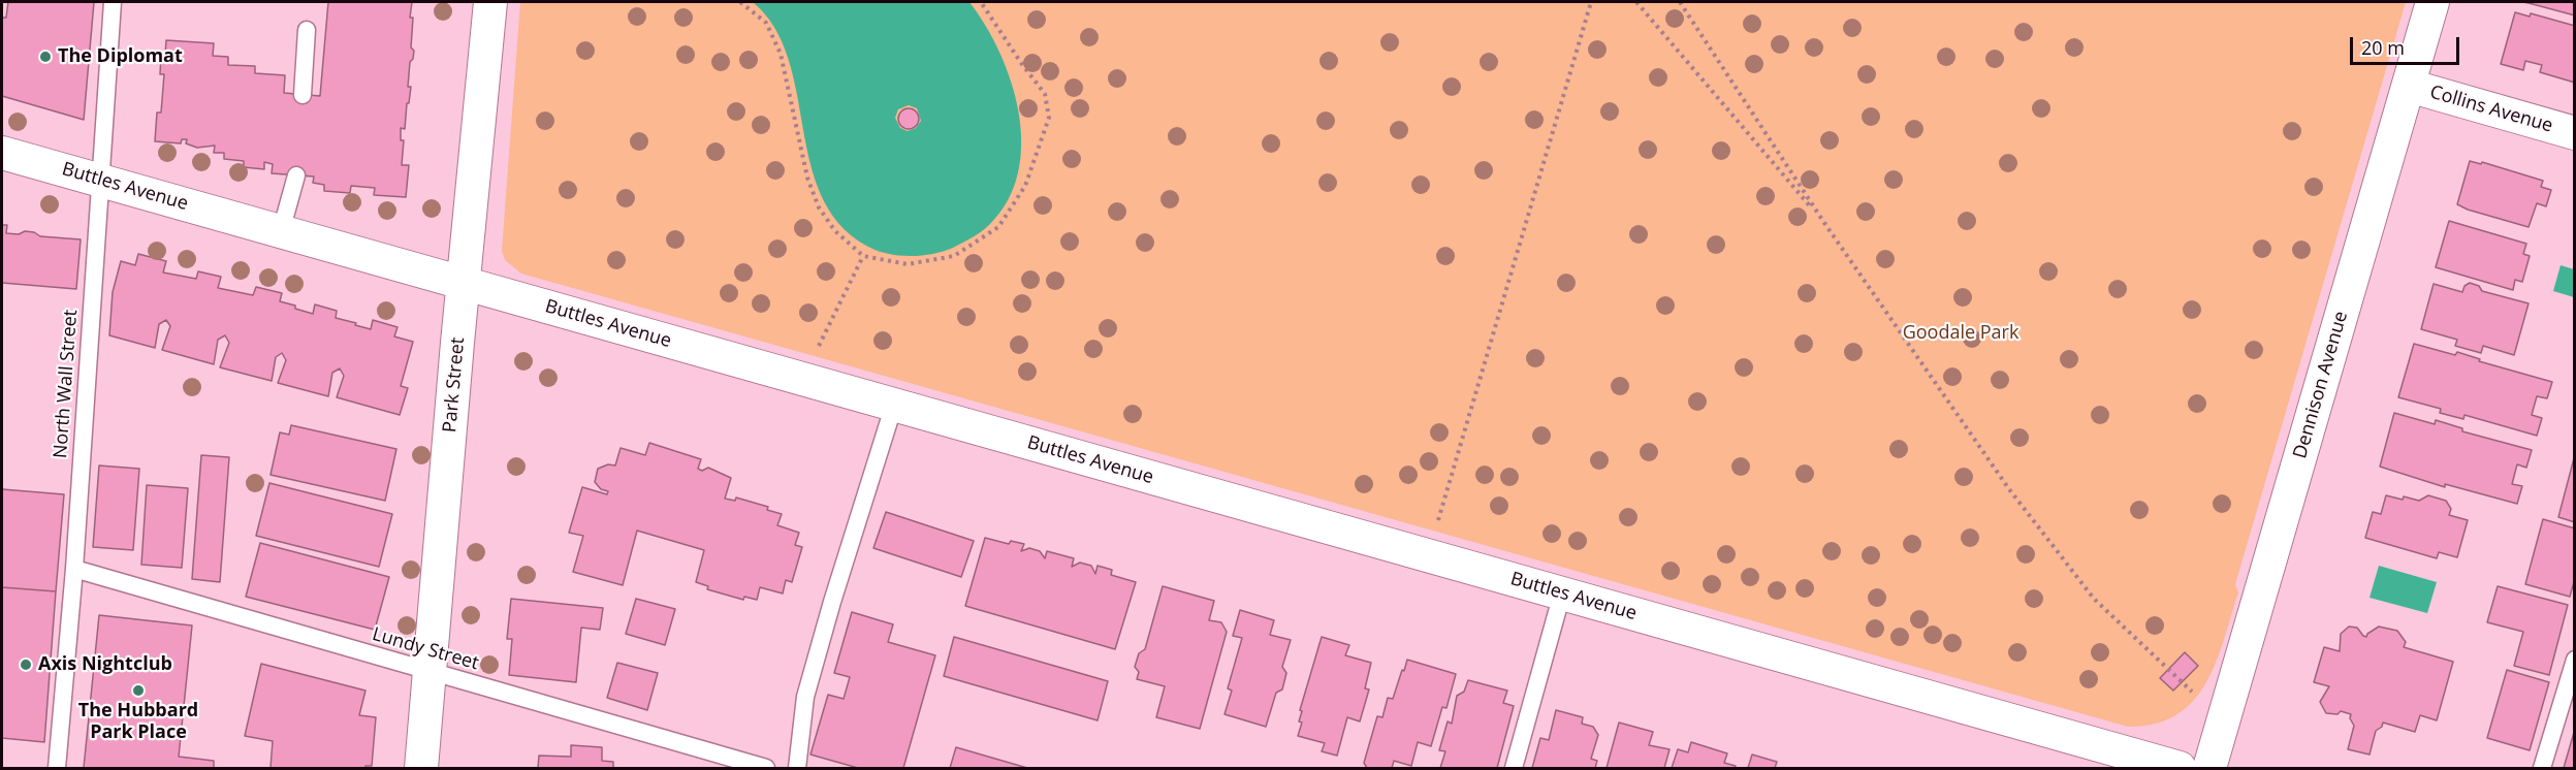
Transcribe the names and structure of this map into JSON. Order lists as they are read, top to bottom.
{
  "streets": {
    "street": [
      "Collins Avenue",
      "Buttles Avenue",
      "Park Street",
      "Dennison Avenue"
    ],
    "lane": ["North Wall Street", "Lundy Street"]
  },
  "crossings": [
    ["Collins Avenue", "Dennison Avenue"],
    ["Buttles Avenue", "North Wall Street"],
    ["Buttles Avenue", "Park Street"],
    ["North Wall Street", "Lundy Street"],
    ["Park Street", "Lundy Street"]
  ],
  "parks": ["Goodale Park"],
  "places": ["The Diplomat", "Axis Nightclub", "The Hubbard Park Place"],
  "scale_bar": "20 m"
}
